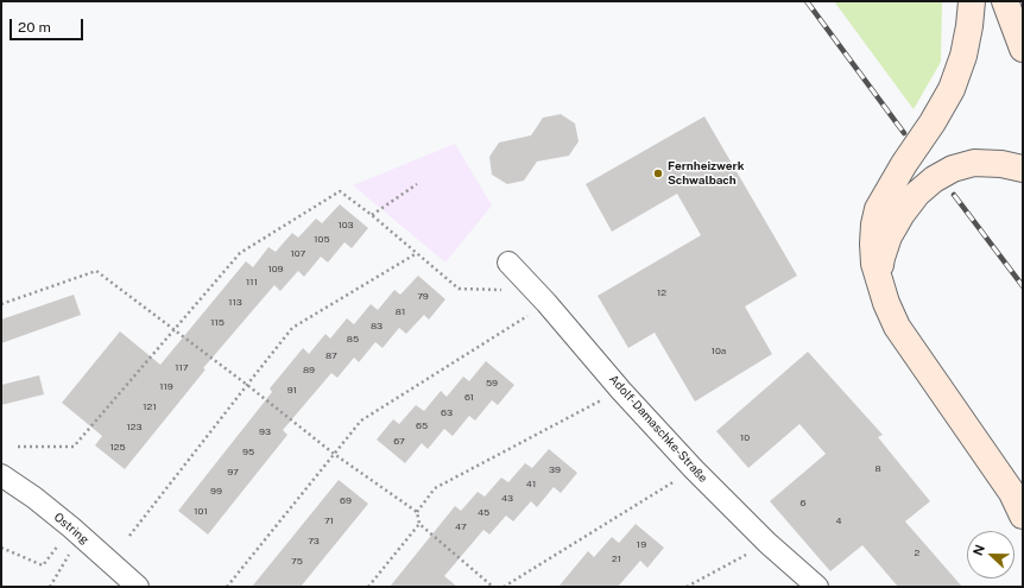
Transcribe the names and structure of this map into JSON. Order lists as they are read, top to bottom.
{
  "streets": {
    "street": ["Adolf-Damaschke-Straße", "Ostring"]
  },
  "places": ["Fernheizwerk Schwalbach"],
  "house_numbers": [
    "103",
    "105",
    "107",
    "109",
    "111",
    "12",
    "79",
    "113",
    "81",
    "115",
    "83",
    "85",
    "10a",
    "87",
    "117",
    "89",
    "59",
    "119",
    "91",
    "61",
    "121",
    "63",
    "65",
    "123",
    "93",
    "10",
    "67",
    "125",
    "95",
    "8",
    "39",
    "97",
    "41",
    "99",
    "43",
    "69",
    "6",
    "101",
    "45",
    "71",
    "4",
    "47",
    "73",
    "19",
    "2",
    "21",
    "75"
  ],
  "scale_bar": "20 m",
  "north": "left"
}
